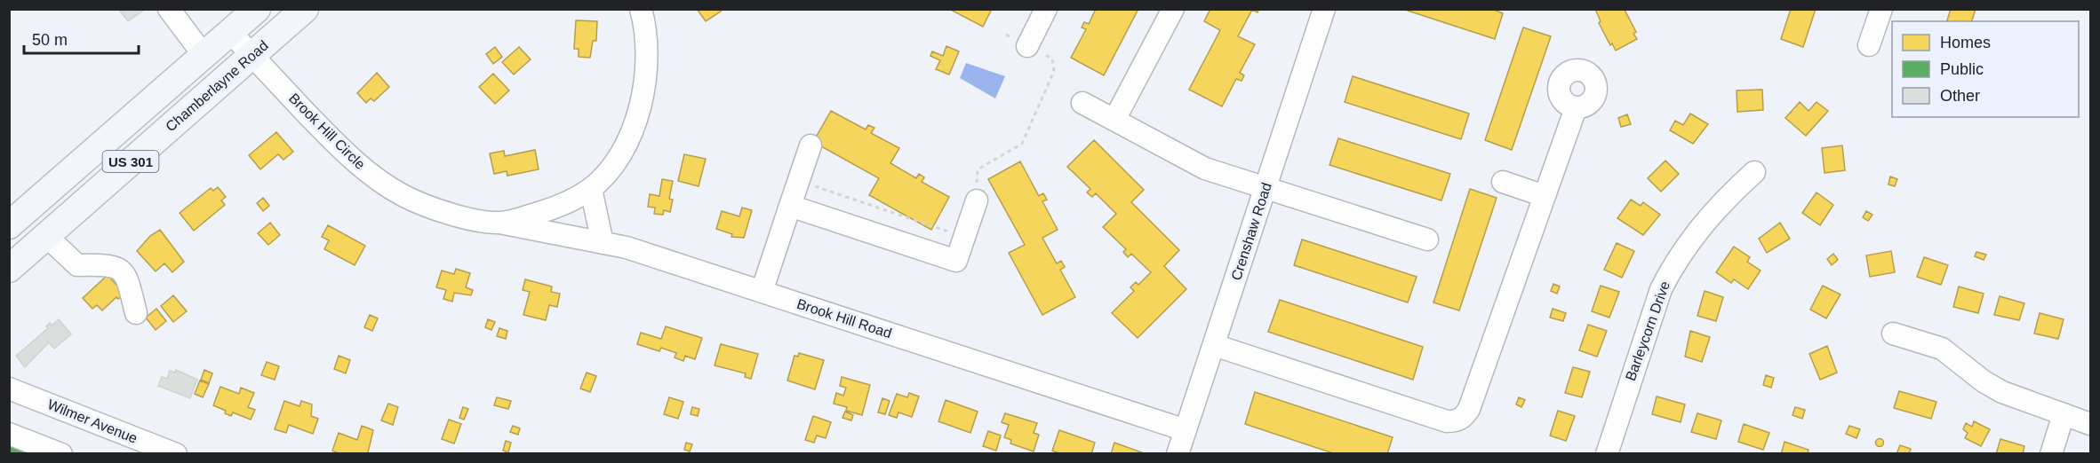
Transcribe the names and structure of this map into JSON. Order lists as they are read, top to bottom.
{
  "streets": {
    "main road": ["Chamberlayne Road", "US 301"],
    "street": [
      "Brook Hill Circle",
      "Crenshaw Road",
      "Brook Hill Road",
      "Barleycorn Drive",
      "Wilmer Avenue"
    ]
  },
  "crossings": [
    ["Chamberlayne Road", "Brook Hill Circle"],
    ["Brook Hill Circle", "US 301"],
    ["Brook Hill Circle", "Brook Hill Road"],
    ["Crenshaw Road", "Brook Hill Road"]
  ],
  "legend": ["Homes", "Public", "Other"],
  "scale_bar": "50 m"
}
